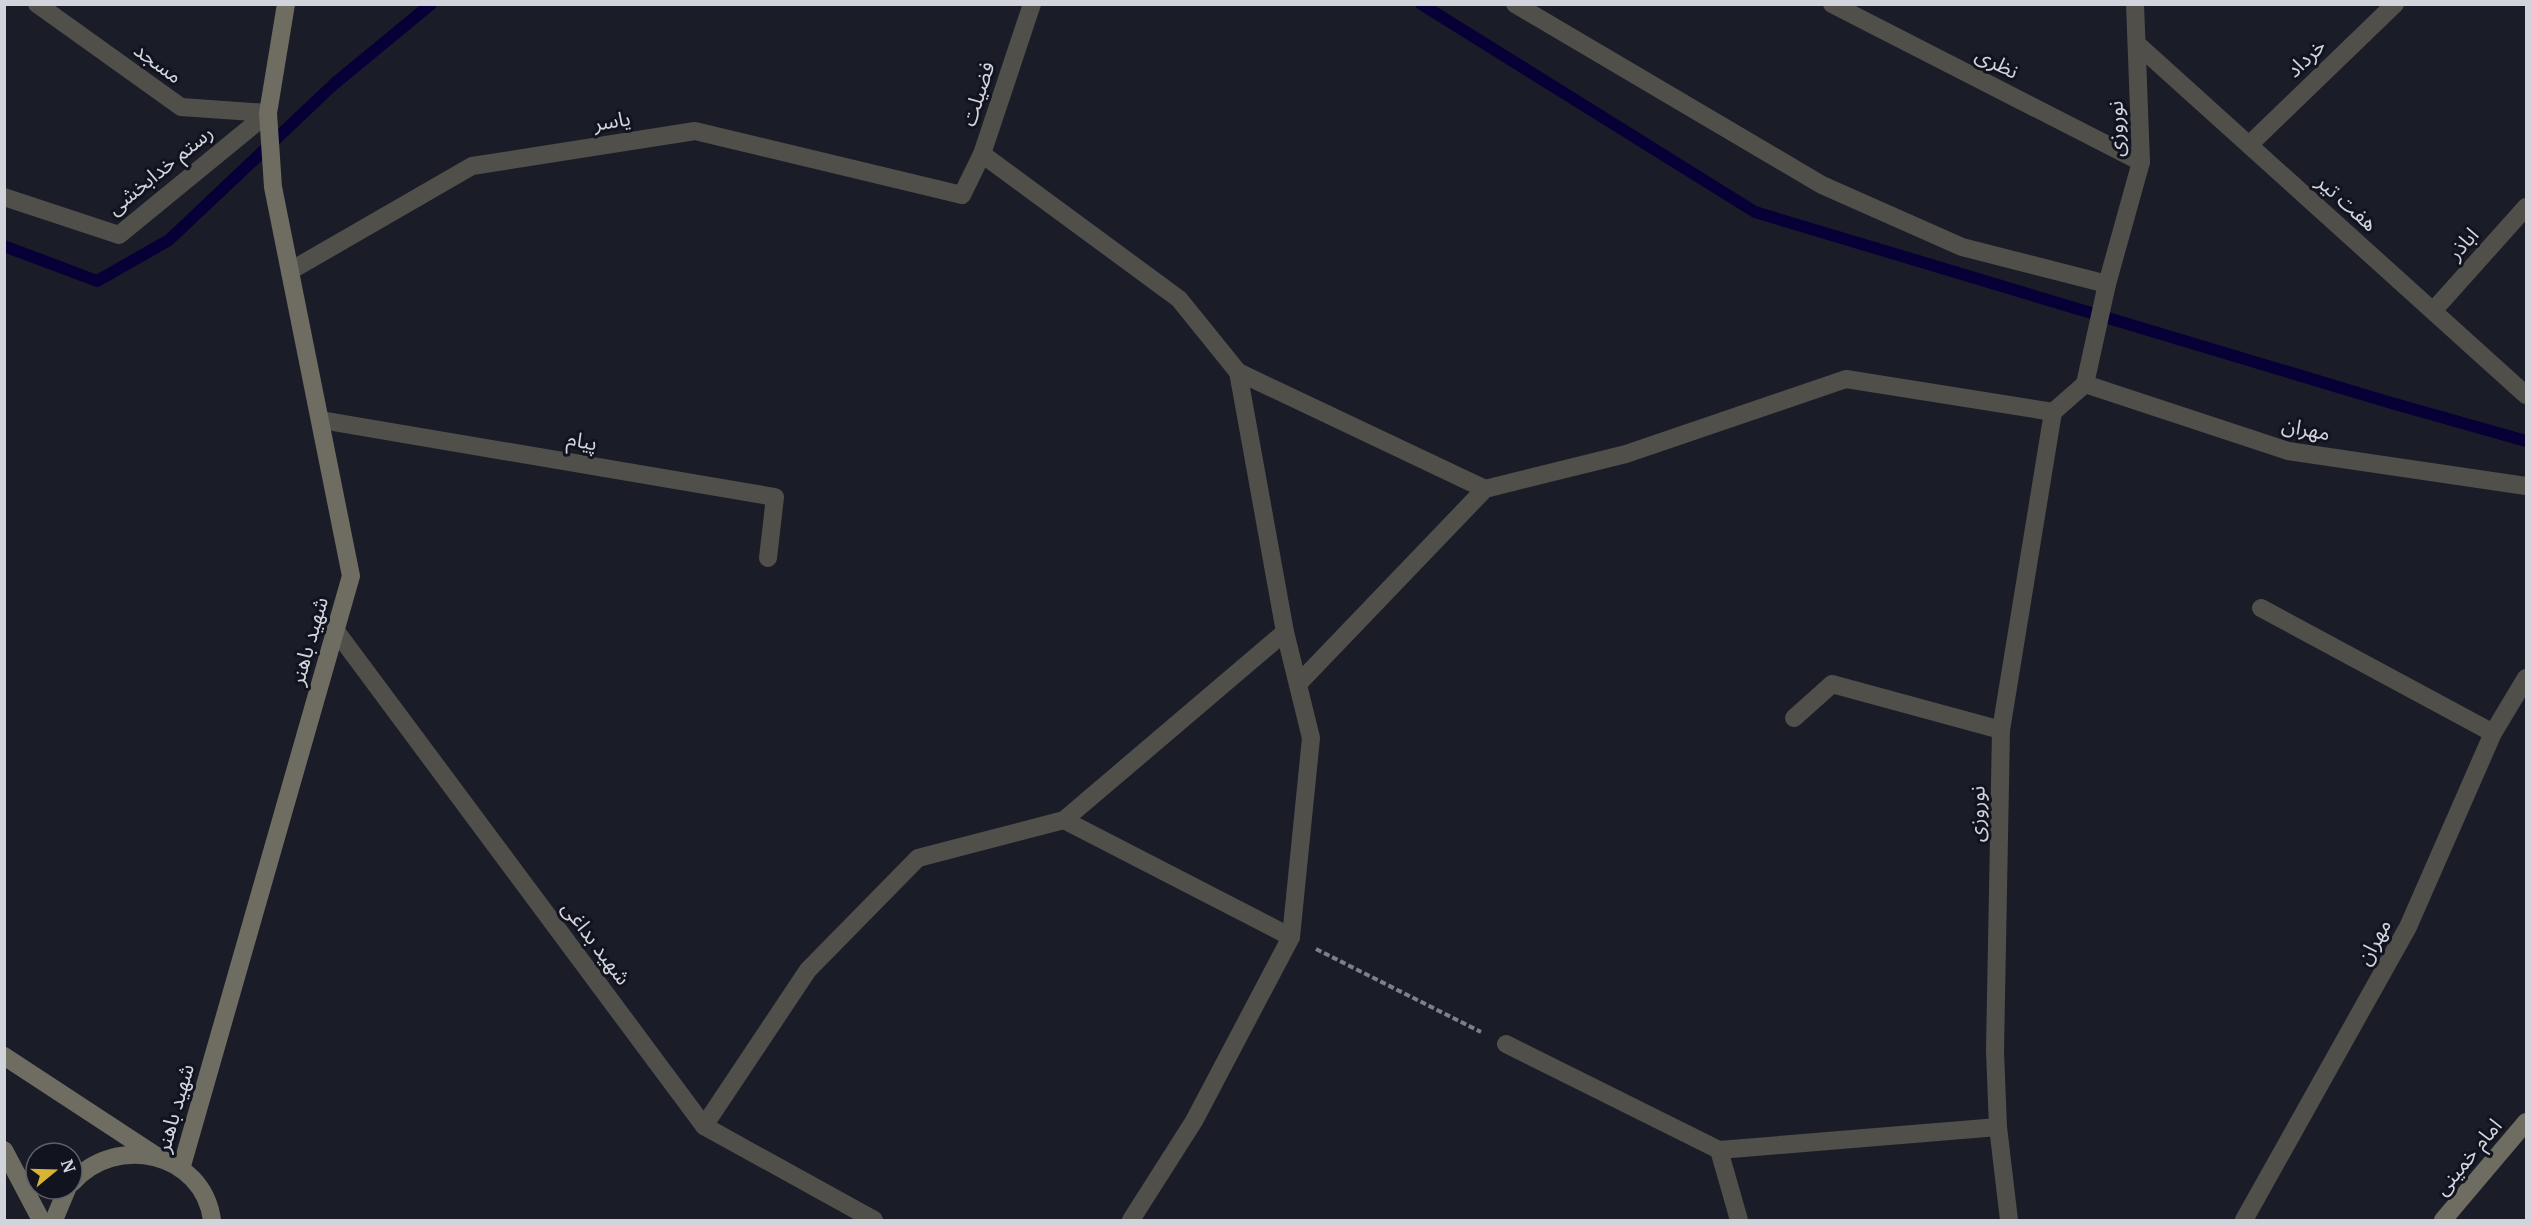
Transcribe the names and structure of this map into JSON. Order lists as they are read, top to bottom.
{
  "streets": {
    "street": [
      "خرداد",
      "مسجد",
      "نظری",
      "فضیلت",
      "یاسر",
      "نوروزی",
      "رستم خدابخشی",
      "هفت تیر",
      "اباذر",
      "مهران",
      "پیام",
      "شهید باهنر",
      "شهید بداغی",
      "امام خمینی"
    ]
  },
  "crossings": [
    ["خرداد", "هفت تیر"],
    ["مسجد", "رستم خدابخشی"],
    ["مسجد", "شهید باهنر"],
    ["نظری", "نوروزی"],
    ["فضیلت", "یاسر"],
    ["یاسر", "شهید باهنر"],
    ["نوروزی", "هفت تیر"],
    ["نوروزی", "مهران"],
    ["رستم خدابخشی", "شهید باهنر"],
    ["هفت تیر", "اباذر"],
    ["پیام", "شهید باهنر"],
    ["شهید باهنر", "شهید بداغی"]
  ],
  "north": "right"
}
